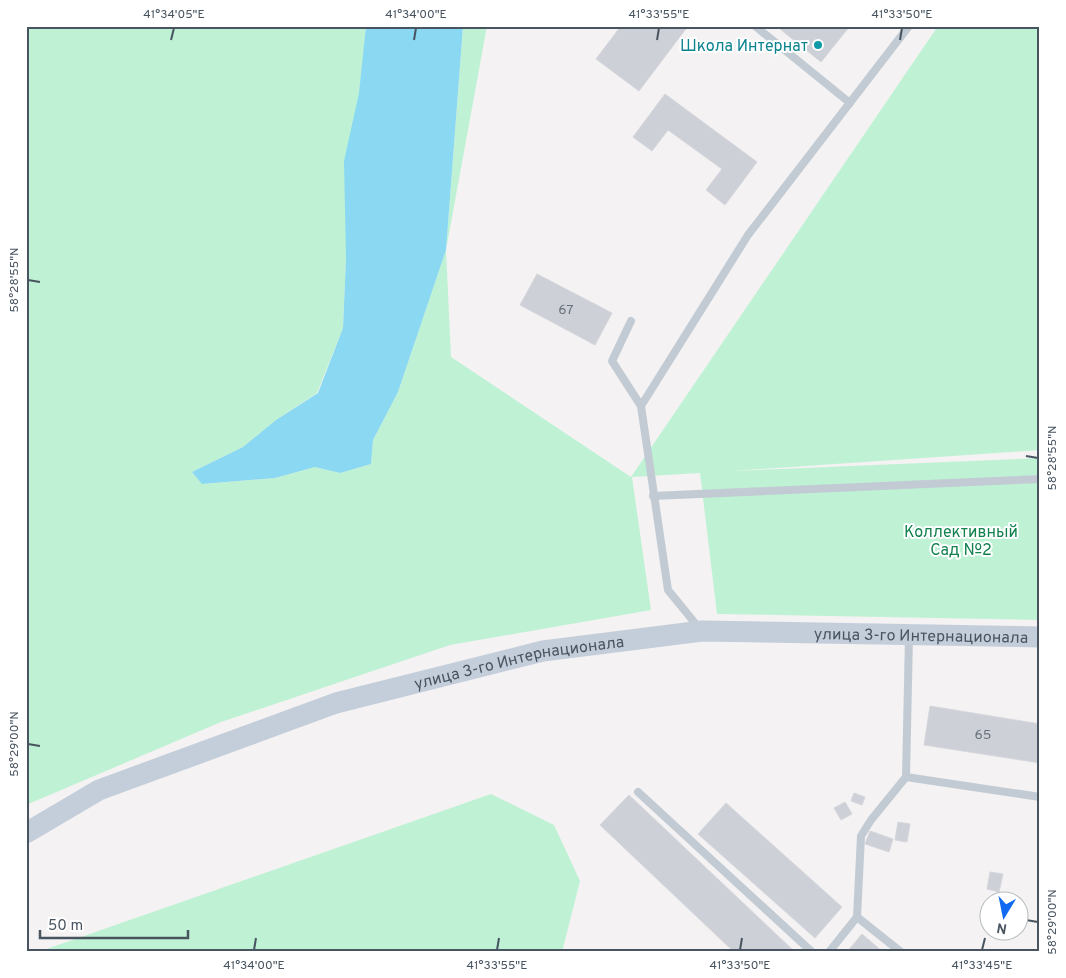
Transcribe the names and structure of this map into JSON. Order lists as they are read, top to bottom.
{
  "streets": {
    "main road": ["улица 3-го Интернационала"]
  },
  "parks": ["Коллективный Сад №2"],
  "places": ["Школа Интернат"],
  "house_numbers": ["67", "65"],
  "scale_bar": "50 m",
  "north": "bottom",
  "coordinates": [
    "41°34'05\"E",
    "41°34'00\"E",
    "41°33'55\"E",
    "41°33'50\"E",
    "58°28'55\"N",
    "58°29'00\"N",
    "41°33'45\"E"
  ]
}
